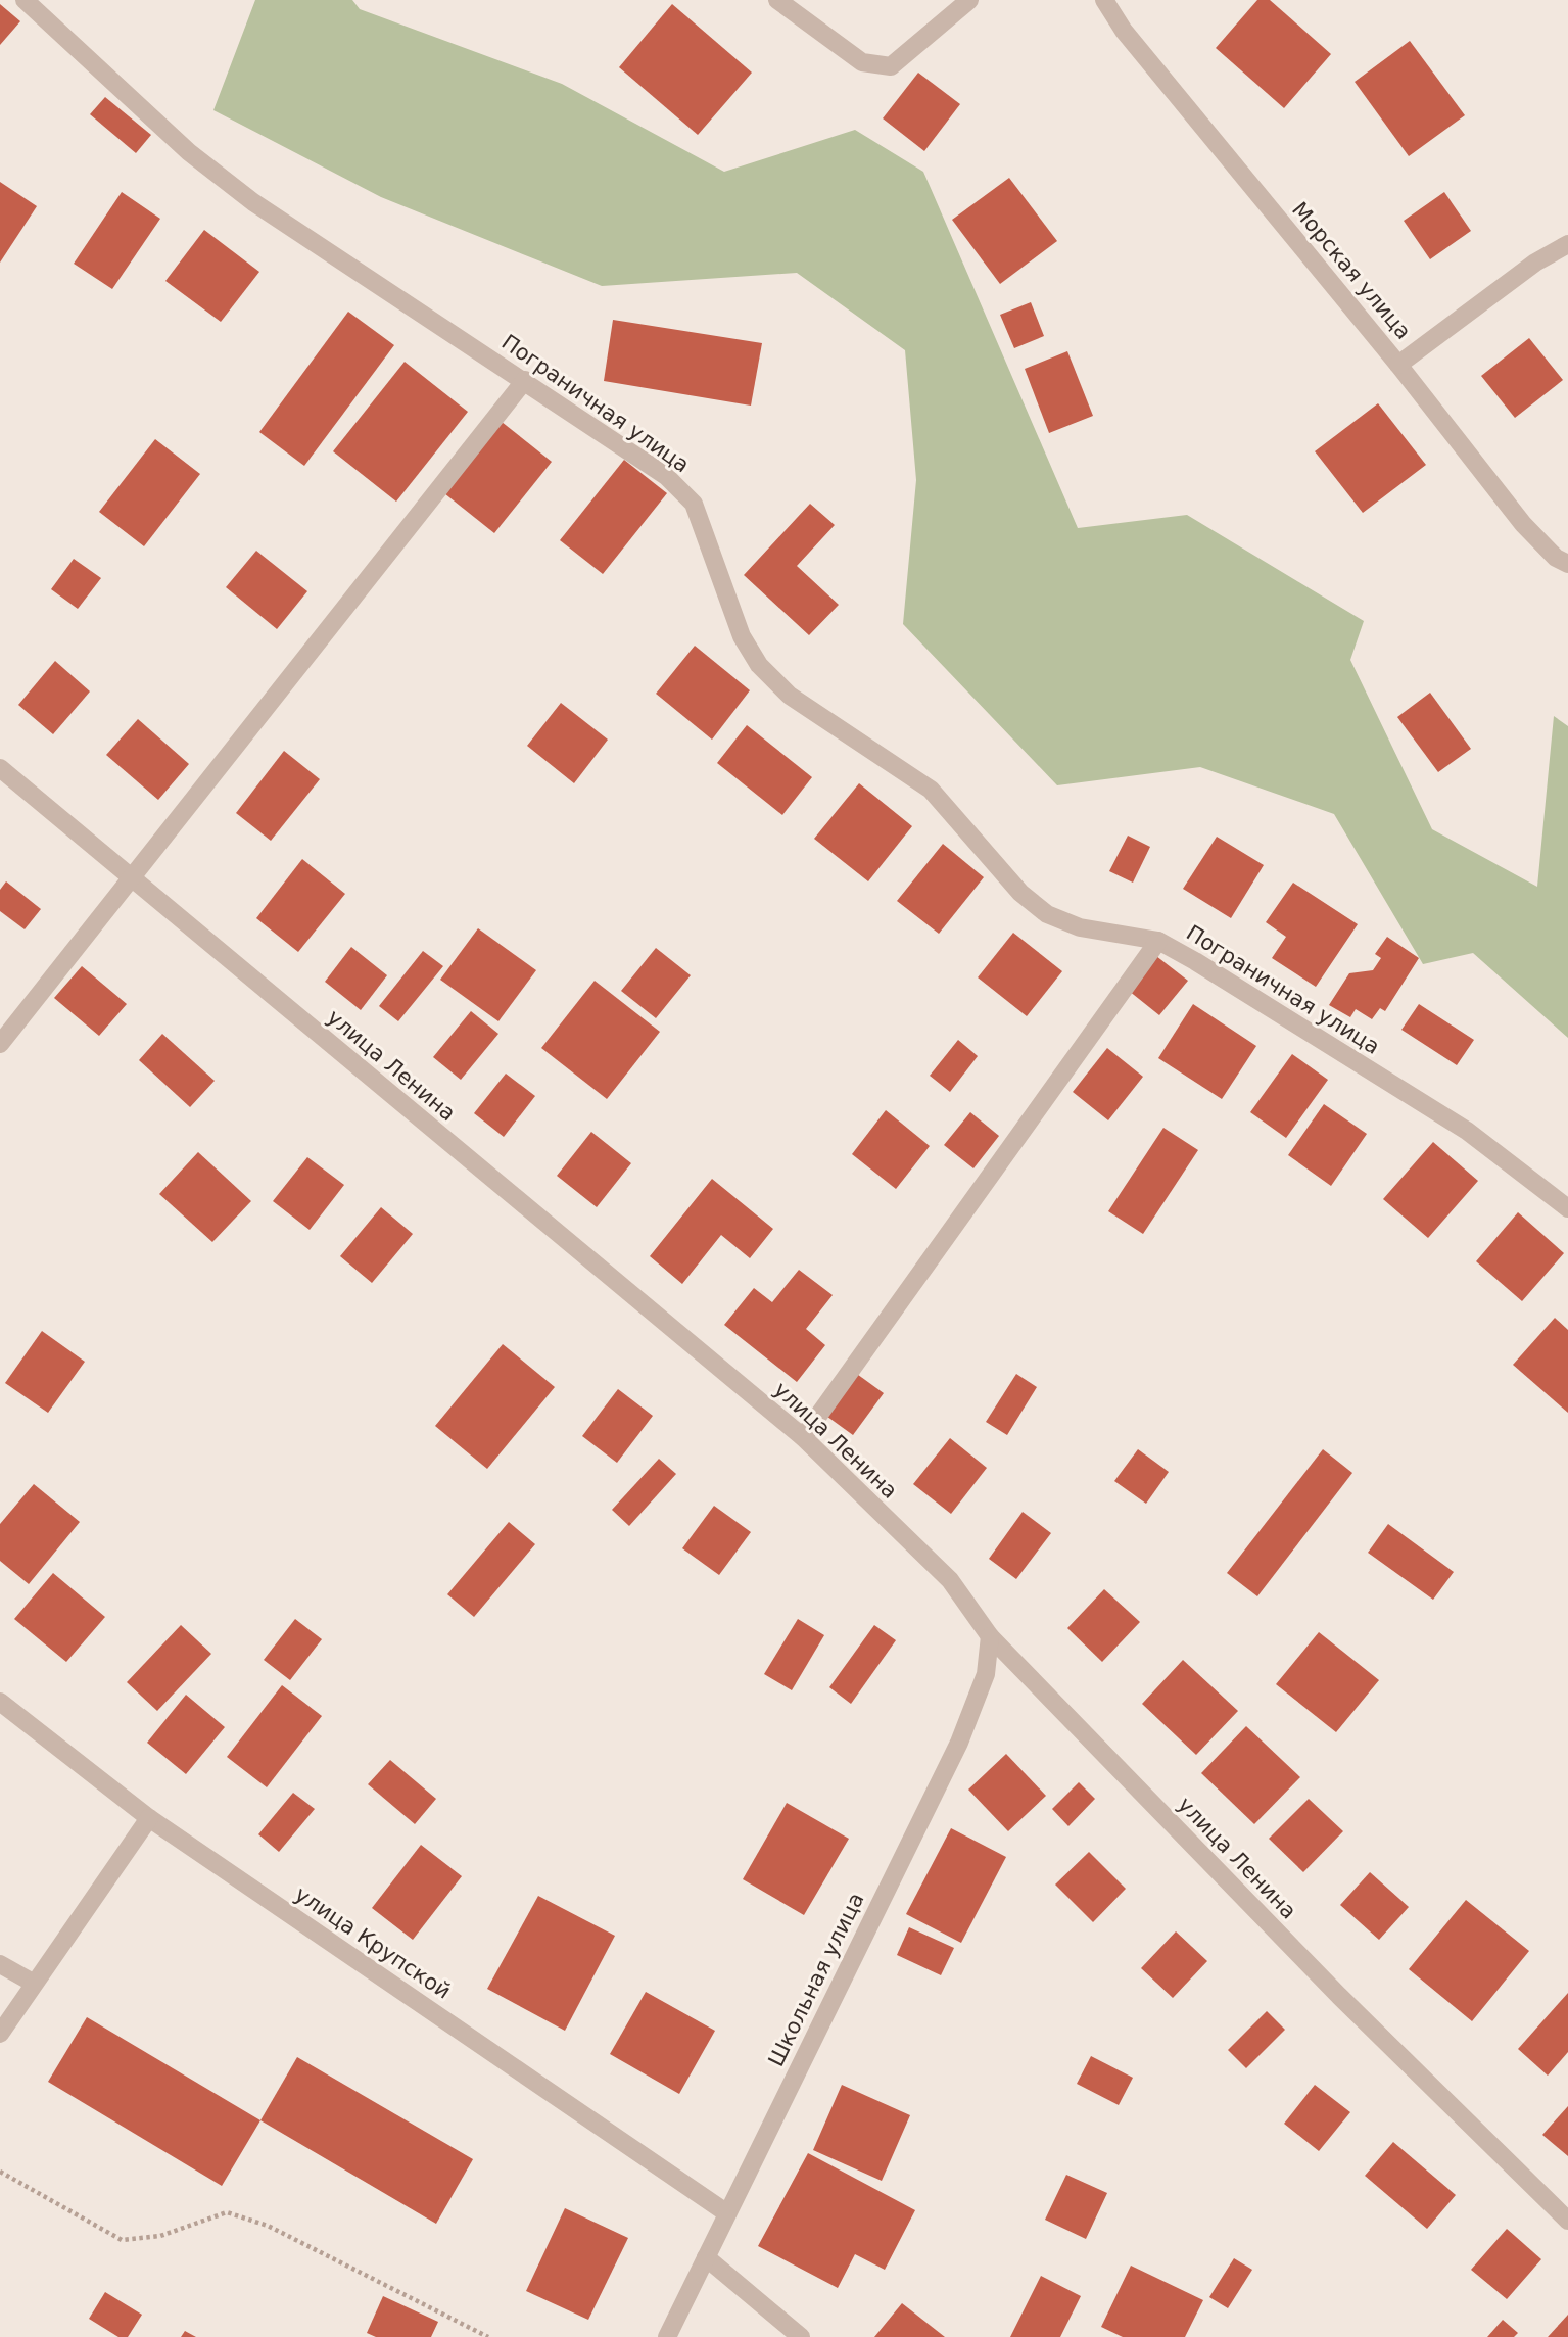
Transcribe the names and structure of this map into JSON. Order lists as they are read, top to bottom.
{
  "streets": {
    "street": [
      "Морская улица",
      "Пограничная улица",
      "улица Ленина",
      "улица Крупской",
      "Школьная улица"
    ]
  },
  "crossings": [
    ["улица Ленина", "Школьная улица"],
    ["улица Крупской", "Школьная улица"]
  ]
}
